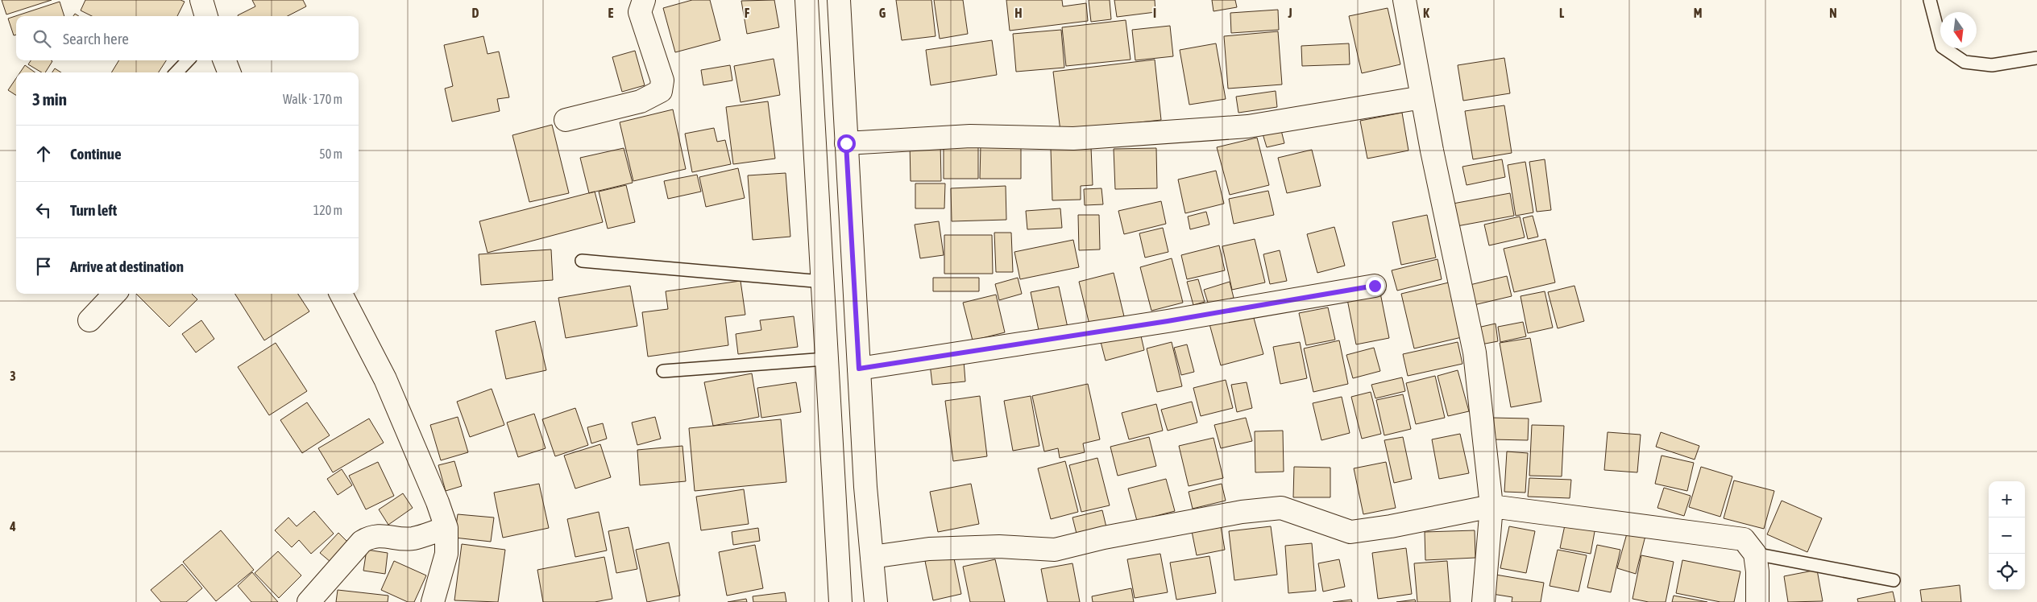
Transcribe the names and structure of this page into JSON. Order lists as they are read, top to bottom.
{
  "north": "bottom",
  "page": {
    "search": "Search here",
    "heading": ["3 min", "Walk · 170 m"],
    "list": [
      ["Continue", "50 m"],
      ["Turn left", "120 m"],
      "Arrive at destination"
    ],
    "map_buttons": ["+", "−"]
  },
  "grid": {
    "columns": [
      "D",
      "E",
      "F",
      "G",
      "H",
      "I",
      "J",
      "K",
      "L",
      "M",
      "N"
    ],
    "rows": ["3", "4"]
  }
}
